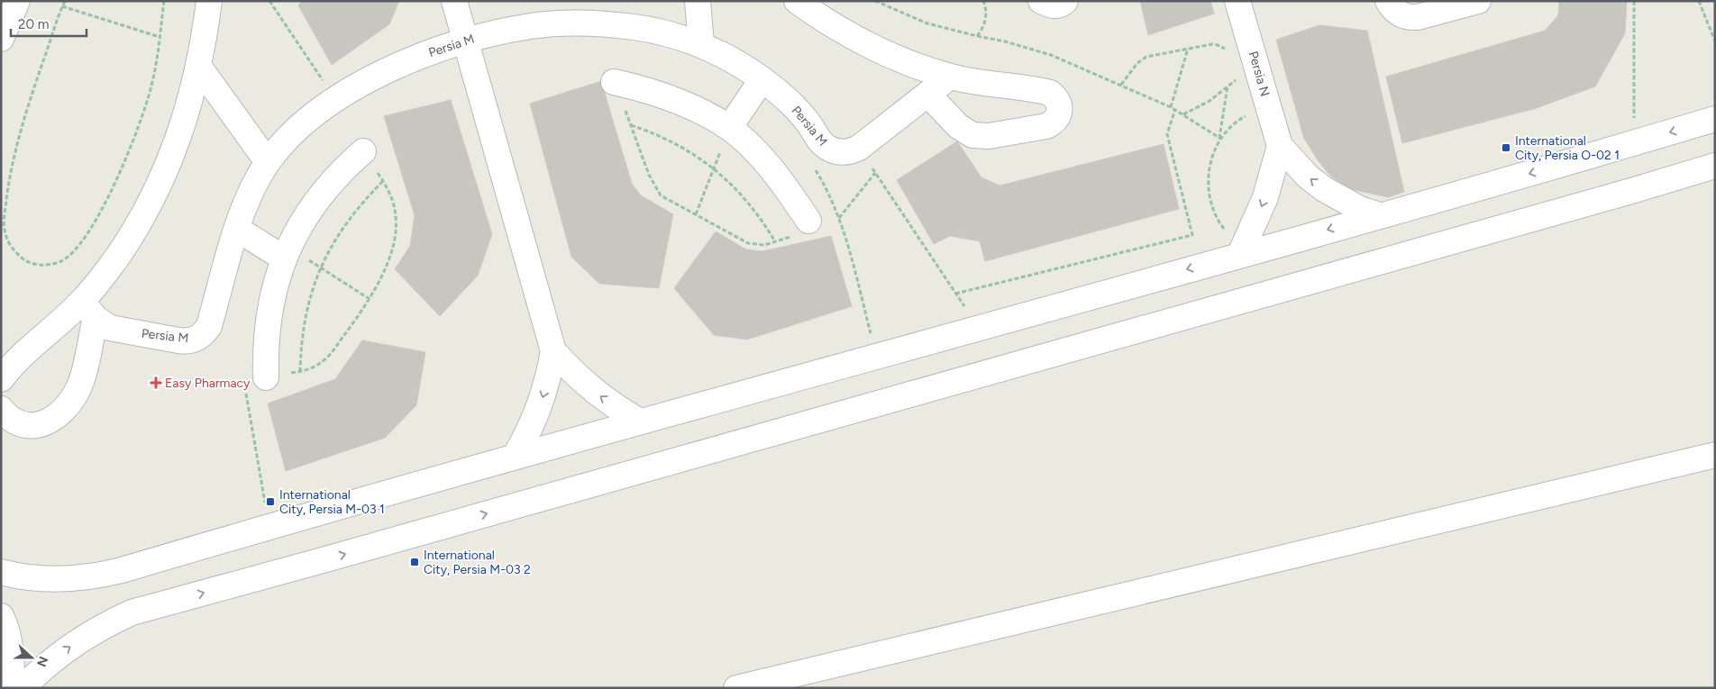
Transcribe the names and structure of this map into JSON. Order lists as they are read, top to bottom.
{
  "streets": {
    "street": ["Persia M", "Persia N"]
  },
  "one_way": ["Persia N"],
  "places": {
    "transit": ["International City, Persia O-02 1", "International City, Persia M-03 1", "International City, Persia M-03 2"],
    "health": ["Easy Pharmacy"]
  },
  "scale_bar": "20 m",
  "north": "right"
}
